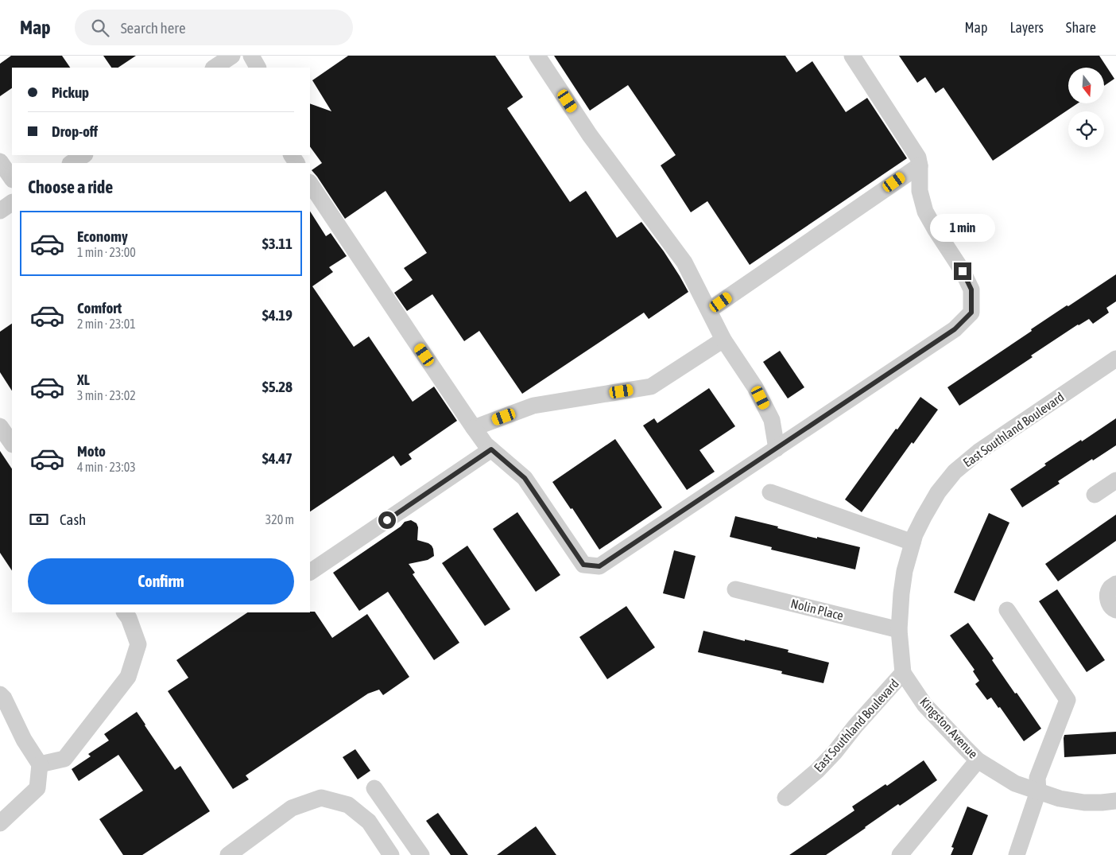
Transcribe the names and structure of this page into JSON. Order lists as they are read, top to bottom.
{
  "streets": {
    "street": ["East Southland Boulevard", "Nolin Place", "Kingston Avenue"]
  },
  "crossings": [
    ["East Southland Boulevard", "Nolin Place"],
    ["East Southland Boulevard", "Kingston Avenue"]
  ],
  "north": "bottom",
  "page": {
    "header": "Map",
    "search": "Search here",
    "nav": ["Map", "Layers", "Share"],
    "banner": ["Pickup", "Drop-off"],
    "heading": "Choose a ride",
    "list": [
      {
        "name": "Economy",
        "note": "1 min · 23:00",
        "value": "$3.11"
      },
      {
        "name": "Comfort",
        "note": "2 min · 23:01",
        "value": "$4.19"
      },
      {
        "name": "XL",
        "note": "3 min · 23:02",
        "value": "$5.28"
      },
      {
        "name": "Moto",
        "note": "4 min · 23:03",
        "value": "$4.47"
      }
    ],
    "bubble": "1 min",
    "pay": ["Cash", "320 m"],
    "buttons": "Confirm"
  }
}
